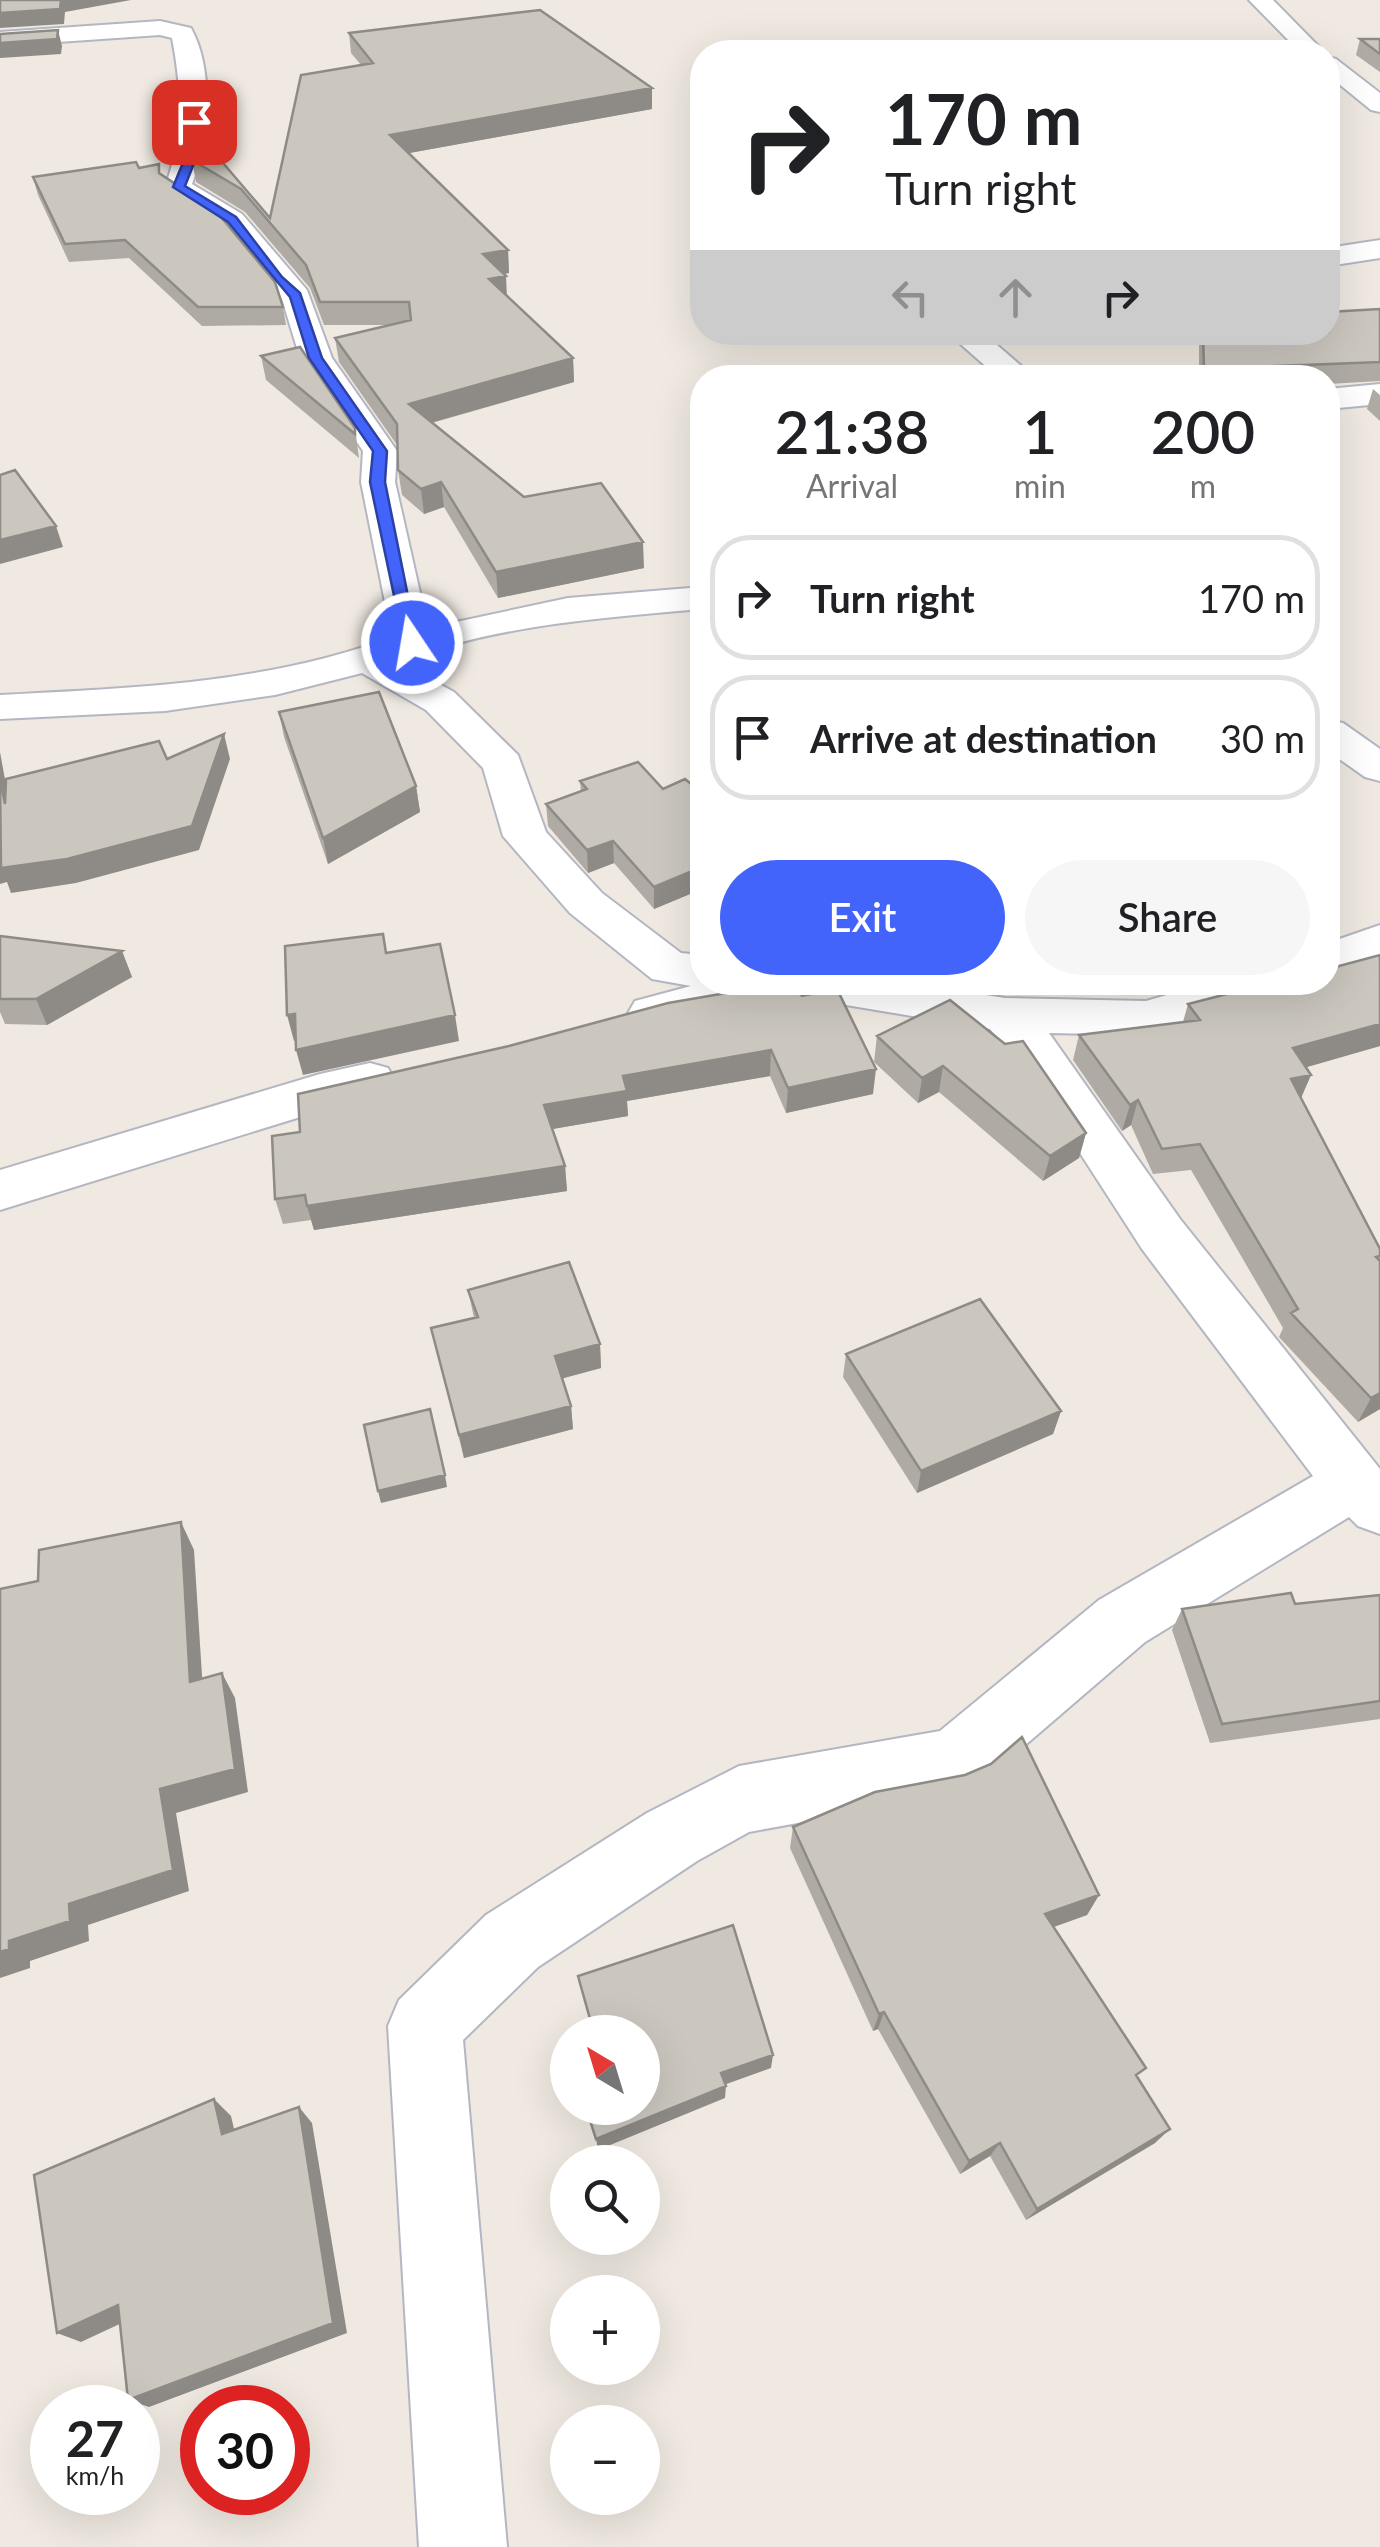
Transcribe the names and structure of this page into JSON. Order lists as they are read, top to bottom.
{
  "north": "top left",
  "page": {
    "turn": ["170 m", "Turn right"],
    "eta": [
      "21:38",
      "Arrival",
      "1",
      "min",
      "200",
      "m"
    ],
    "list": [
      {
        "name": "Turn right",
        "value": "170 m"
      },
      {
        "name": "Arrive at destination",
        "value": "30 m"
      }
    ],
    "buttons": ["Exit", "Share"],
    "map_buttons": ["+", "−"],
    "speed": "27 km/h",
    "limit": "30"
  }
}
